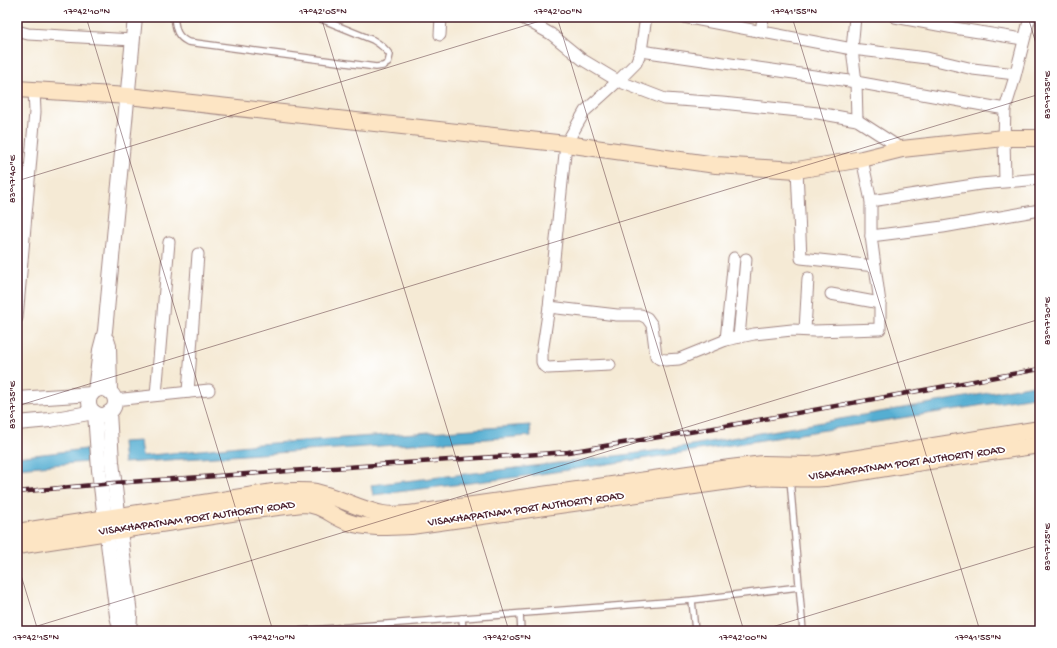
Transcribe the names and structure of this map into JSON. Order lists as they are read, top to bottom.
{
  "streets": {
    "main road": ["VISAKHAPATNAM PORT AUTHORITY ROAD"]
  },
  "coordinates": [
    "17°42'10\"N",
    "17°42'05\"N",
    "17°42'00\"N",
    "17°41'55\"N",
    "83°17'35\"E",
    "83°17'40\"E",
    "83°17'30\"E",
    "83°17'25\"E",
    "17°42'15\"N"
  ]
}
